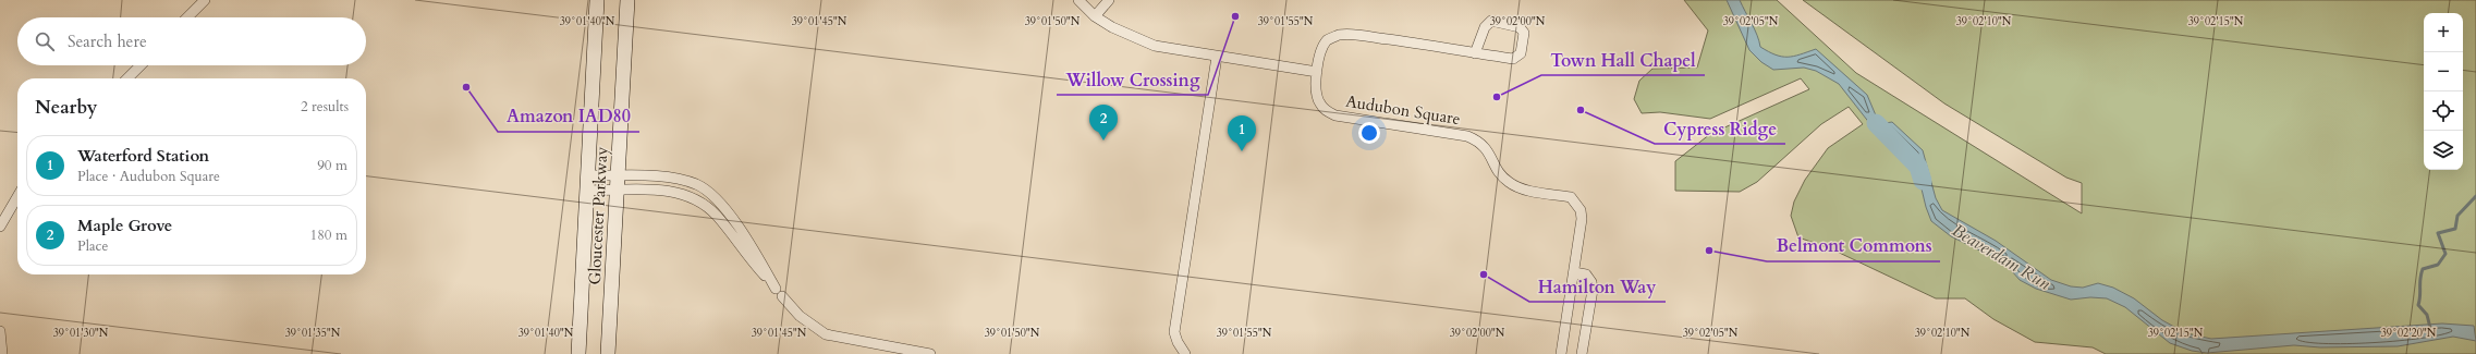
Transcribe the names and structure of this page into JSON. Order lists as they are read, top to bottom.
{
  "streets": {
    "main road": ["Gloucester Parkway"],
    "street": ["Audubon Square"]
  },
  "water": ["Beaverdam Run"],
  "places": [
    "Willow Crossing",
    "Amazon IAD80",
    "Town Hall Chapel",
    "Cypress Ridge",
    "Belmont Commons",
    "Hamilton Way"
  ],
  "page": {
    "map_buttons": ["+", "−"],
    "search": "Search here",
    "heading": ["Nearby", "2 results"],
    "pins": ["2", "1"],
    "list": [
      {
        "mark": "1",
        "name": "Waterford Station",
        "note": "Place · Audubon Square",
        "value": "90 m"
      },
      {
        "mark": "2",
        "name": "Maple Grove",
        "note": "Place",
        "value": "180 m"
      }
    ]
  },
  "coordinates": [
    "39°01'40\"N",
    "39°01'45\"N",
    "39°01'50\"N",
    "39°01'55\"N",
    "39°02'00\"N",
    "39°02'05\"N",
    "39°02'10\"N",
    "39°02'15\"N",
    "39°01'30\"N",
    "39°01'35\"N",
    "39°02'20\"N"
  ]
}
